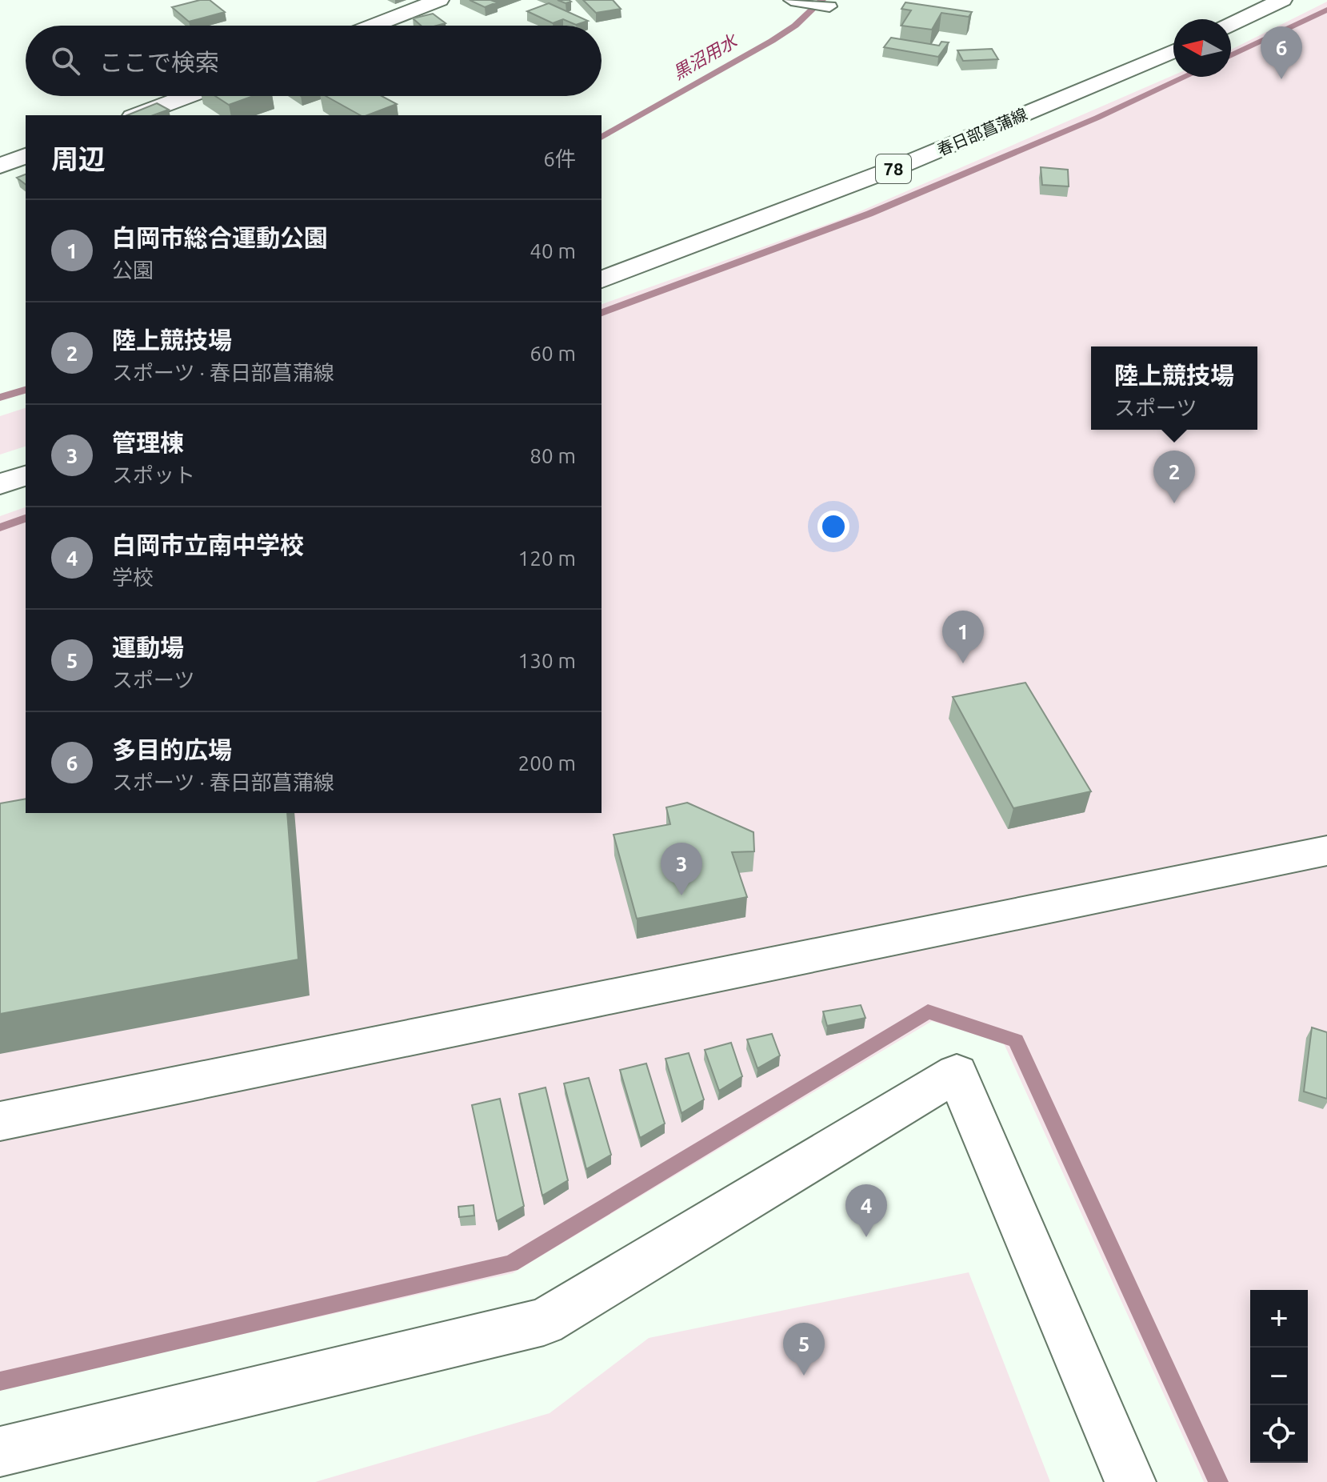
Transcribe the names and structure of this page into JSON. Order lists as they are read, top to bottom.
{
  "streets": {
    "street": ["春日部菖蒲線", "78"]
  },
  "water": ["黒沼用水"],
  "north": "left",
  "page": {
    "search": "ここで検索",
    "pins": [
      "6",
      "2",
      "1",
      "3",
      "4",
      "5"
    ],
    "heading": ["周辺", "6件"],
    "list": [
      {
        "mark": "1",
        "name": "白岡市総合運動公園",
        "note": "公園",
        "value": "40 m"
      },
      {
        "mark": "2",
        "name": "陸上競技場",
        "note": "スポーツ · 春日部菖蒲線",
        "value": "60 m"
      },
      {
        "mark": "3",
        "name": "管理棟",
        "note": "スポット",
        "value": "80 m"
      },
      {
        "mark": "4",
        "name": "白岡市立南中学校",
        "note": "学校",
        "value": "120 m"
      },
      {
        "mark": "5",
        "name": "運動場",
        "note": "スポーツ",
        "value": "130 m"
      },
      {
        "mark": "6",
        "name": "多目的広場",
        "note": "スポーツ · 春日部菖蒲線",
        "value": "200 m"
      }
    ],
    "popup": ["陸上競技場", "スポーツ"],
    "map_buttons": ["+", "−"]
  }
}
